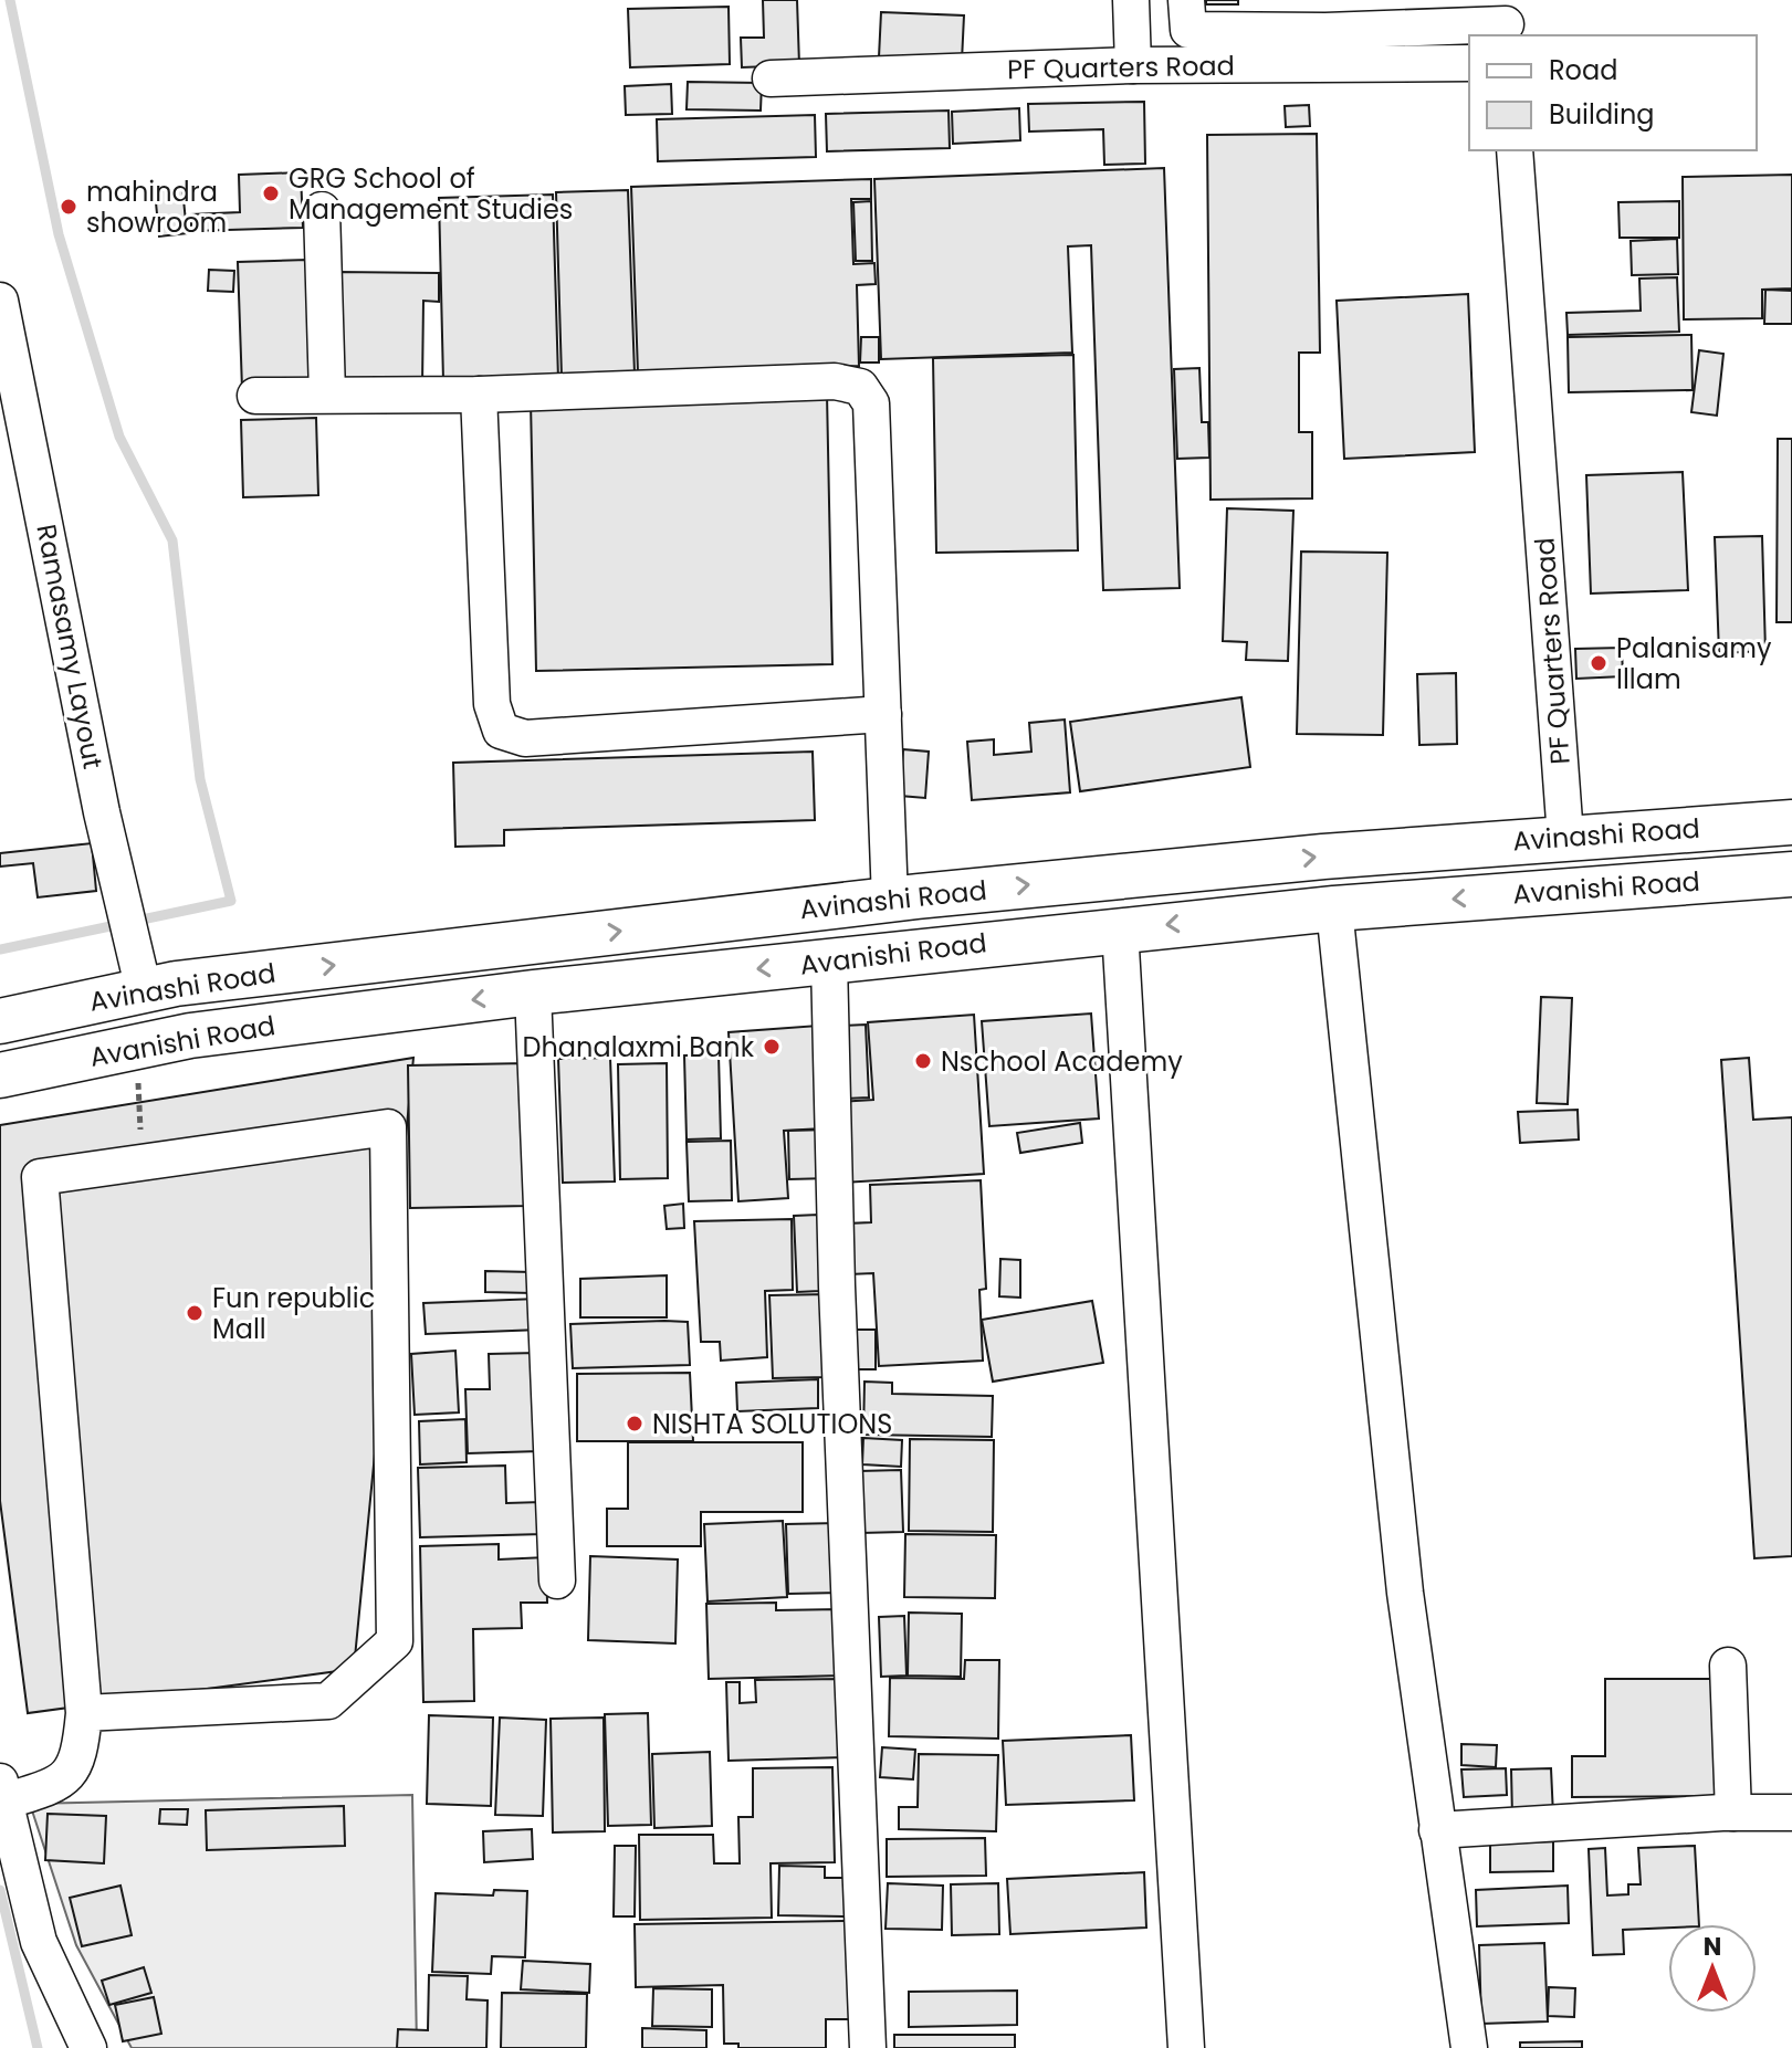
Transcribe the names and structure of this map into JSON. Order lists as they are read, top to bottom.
{
  "streets": {
    "main road": ["Avinashi Road", "Avanishi Road"],
    "street": ["PF Quarters Road", "Ramasamy Layout"]
  },
  "crossings": [
    ["PF Quarters Road", "Avinashi Road"],
    ["Ramasamy Layout", "Avinashi Road"]
  ],
  "one_way": ["Avinashi Road", "Avanishi Road"],
  "places": [
    "GRG School of Management Studies",
    "mahindra showroom",
    "Palanisamy Illam",
    "Dhanalaxmi Bank",
    "Nschool Academy",
    "Fun republic Mall",
    "NISHTA SOLUTIONS"
  ],
  "legend": ["Road", "Building"],
  "north": "top"
}
